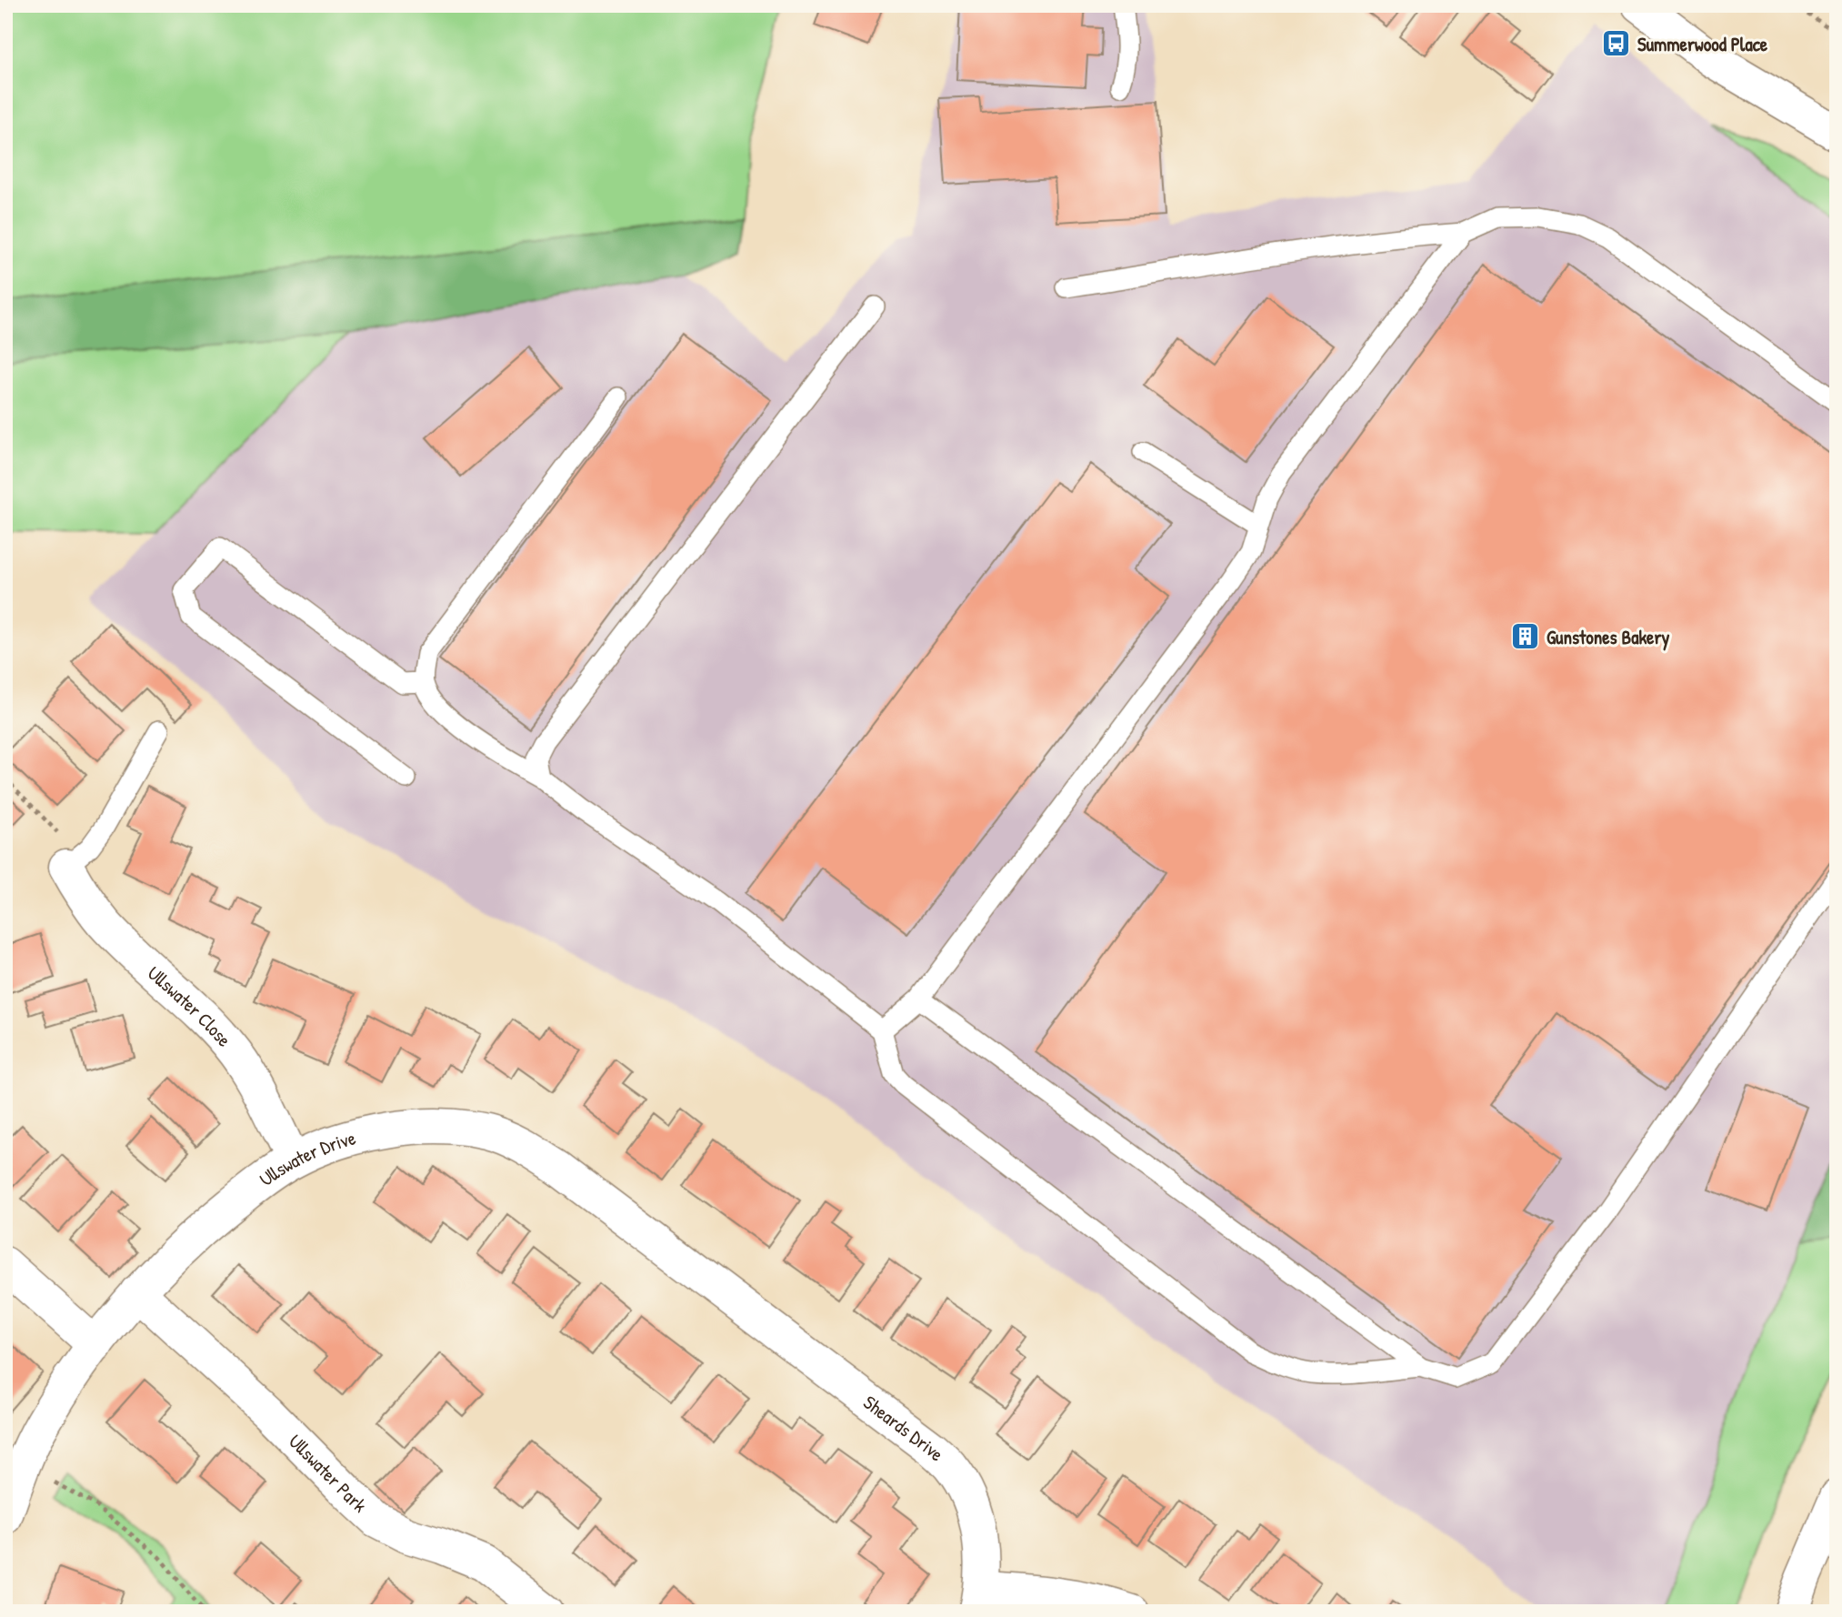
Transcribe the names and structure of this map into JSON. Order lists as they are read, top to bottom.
{
  "streets": {
    "main road": [
      "Ullswater Close",
      "Ullswater Drive",
      "Sheards Drive",
      "Ullswater Park"
    ]
  },
  "crossings": [
    ["Ullswater Close", "Ullswater Drive"],
    ["Ullswater Drive", "Sheards Drive"],
    ["Ullswater Drive", "Ullswater Park"]
  ],
  "places": {
    "bus stop": ["Summerwood Place"],
    "building": ["Gunstones Bakery"]
  }
}
